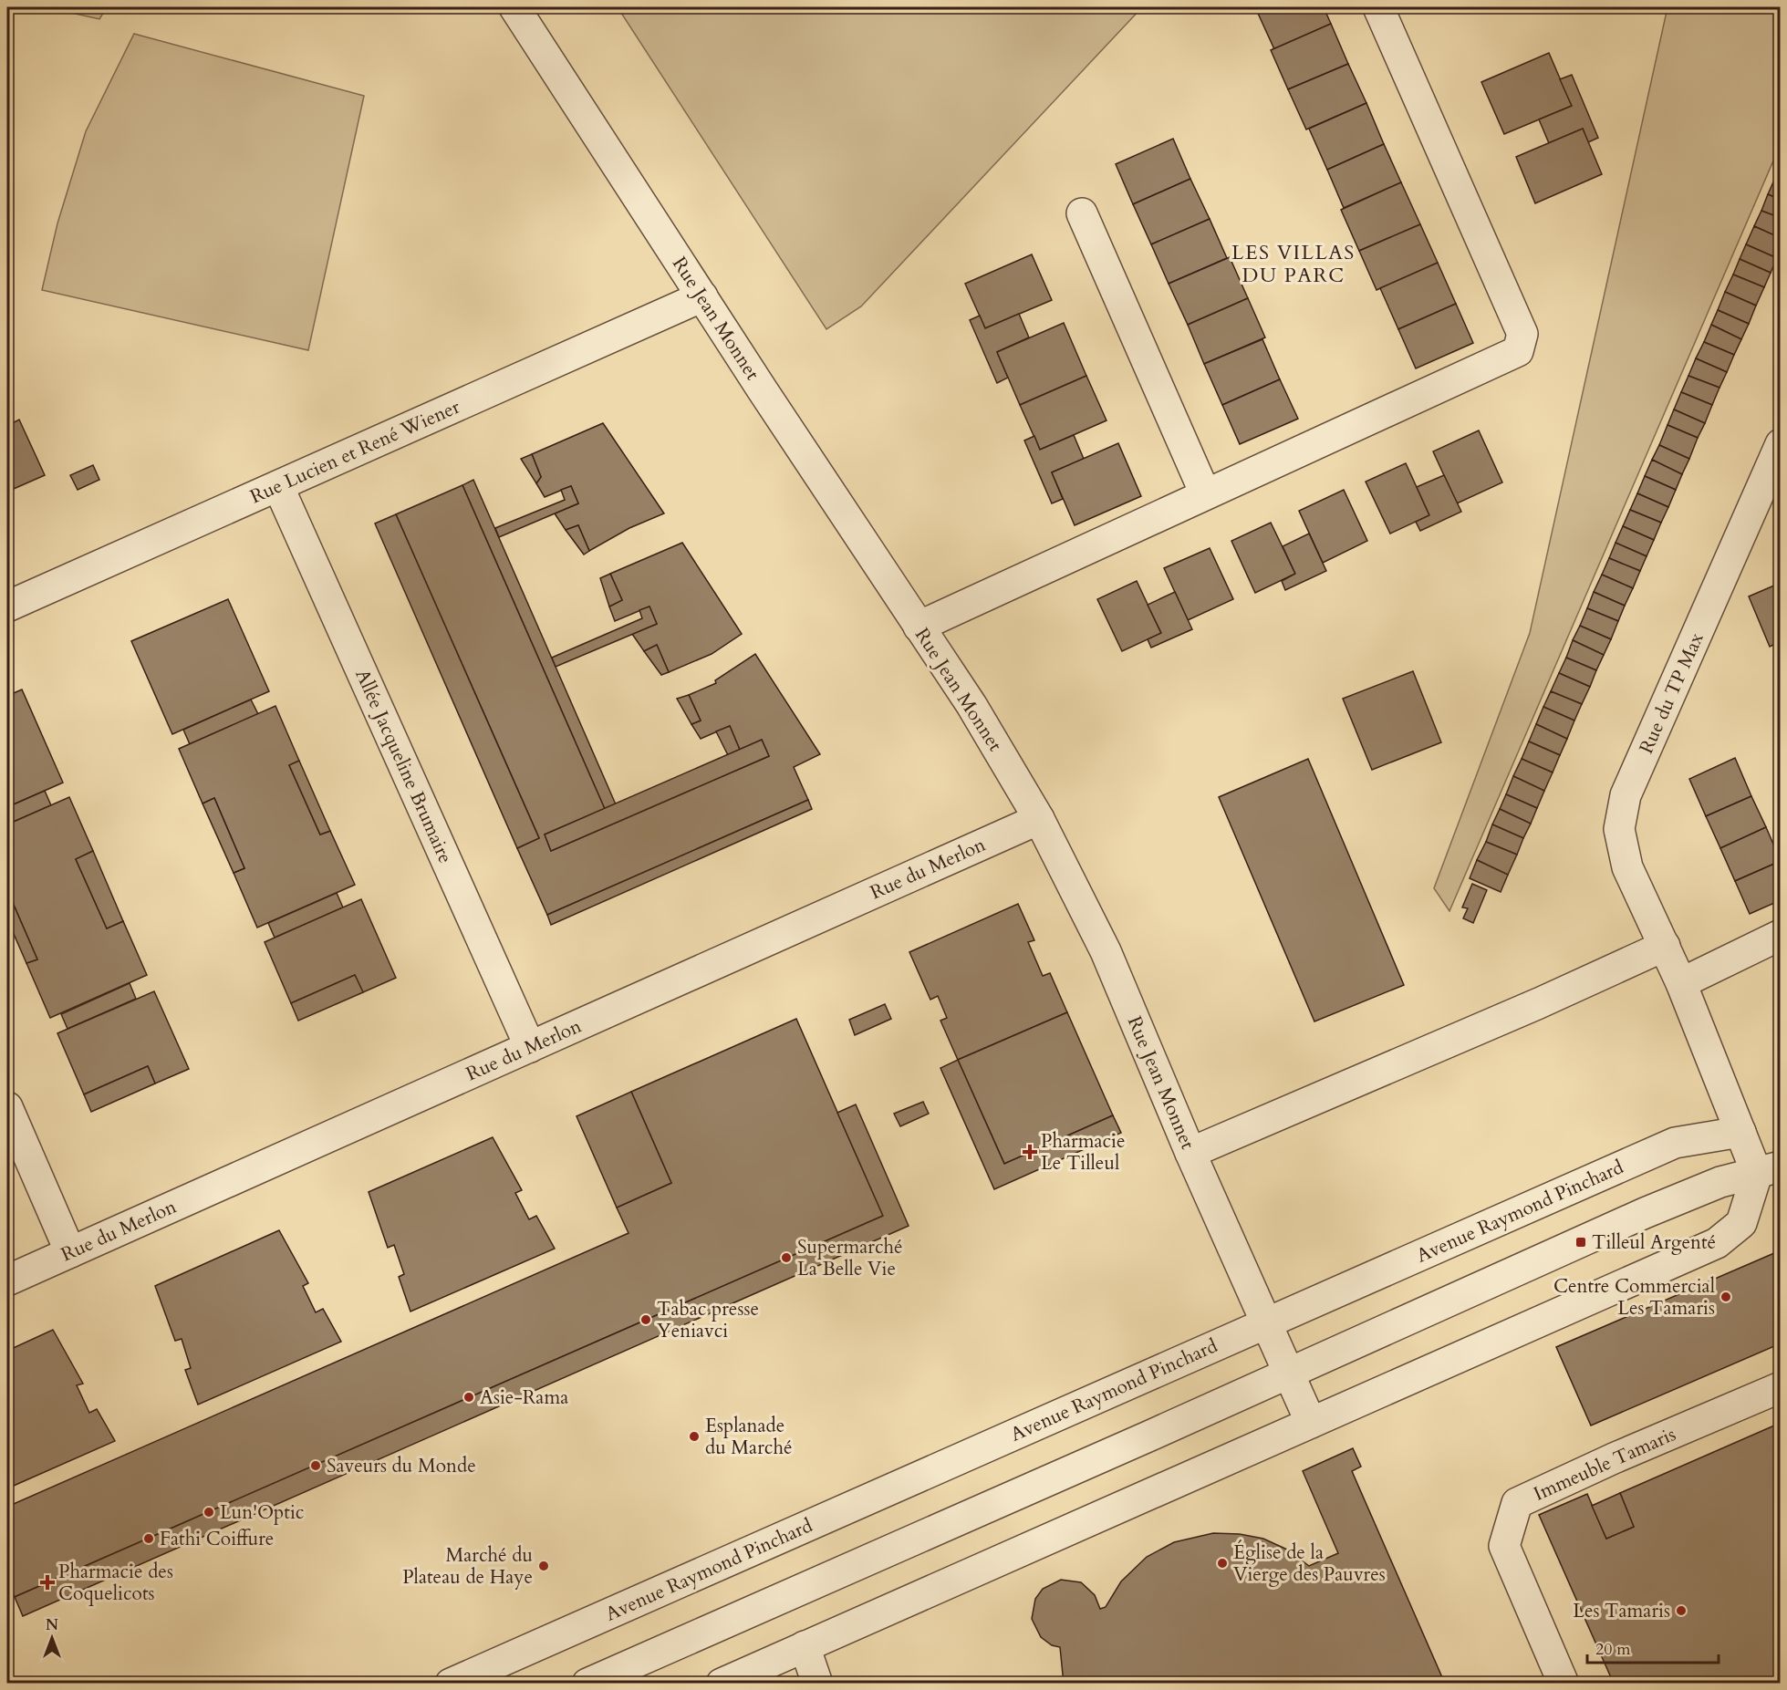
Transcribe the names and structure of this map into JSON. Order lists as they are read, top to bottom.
{
  "streets": {
    "street": [
      "Rue Jean Monnet",
      "Rue Lucien et René Wiener",
      "Rue du TP Max",
      "Allée Jacqueline Brumaire",
      "Rue du Merlon",
      "Avenue Raymond Pinchard",
      "Immeuble Tamaris"
    ]
  },
  "crossings": [
    ["Rue Jean Monnet", "Rue Lucien et René Wiener"],
    ["Rue Jean Monnet", "Rue du Merlon"],
    ["Rue Jean Monnet", "Avenue Raymond Pinchard"],
    ["Rue Lucien et René Wiener", "Allée Jacqueline Brumaire"],
    ["Rue du TP Max", "Avenue Raymond Pinchard"],
    ["Allée Jacqueline Brumaire", "Rue du Merlon"]
  ],
  "districts": ["LES VILLAS DU PARC"],
  "places": {
    "health": ["Pharmacie Le Tilleul", "Pharmacie des Coquelicots"],
    "transit": ["Tilleul Argenté"],
    "other": [
      "Supermarché La Belle Vie",
      "Centre Commercial Les Tamaris",
      "Tabac presse Yeniavci",
      "Asie-Rama",
      "Esplanade du Marché",
      "Saveurs du Monde",
      "Lun'Optic",
      "Fathi Coiffure",
      "Église de la Vierge des Pauvres",
      "Marché du Plateau de Haye",
      "Les Tamaris"
    ]
  },
  "scale_bar": "20 m",
  "north": "top"
}
